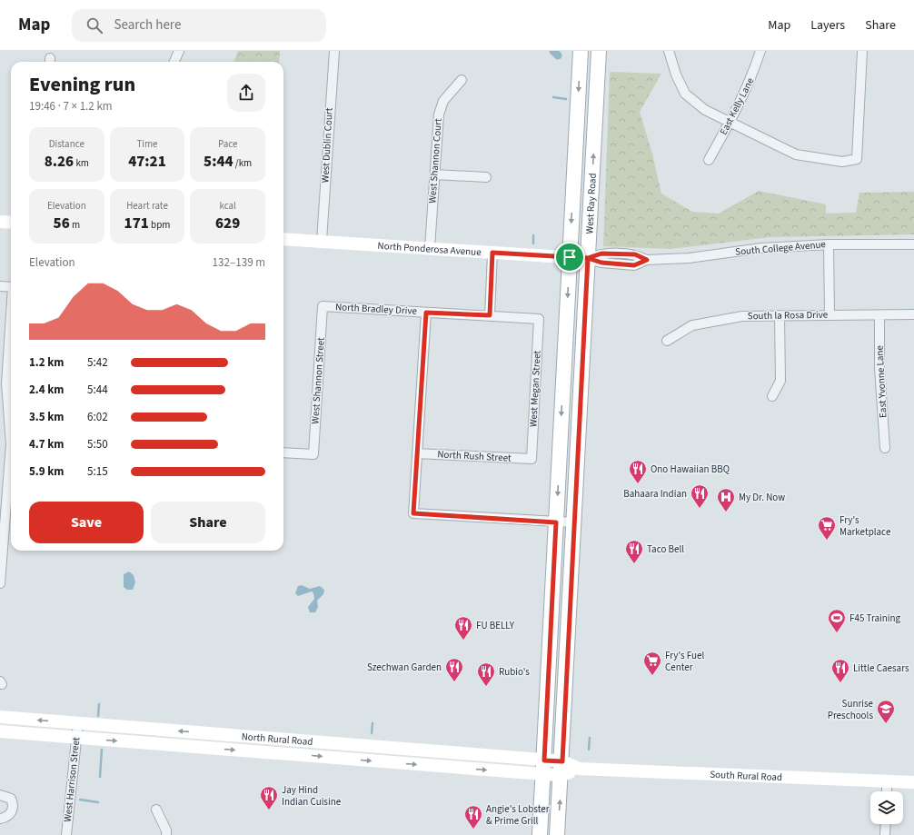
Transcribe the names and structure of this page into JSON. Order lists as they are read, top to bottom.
{
  "streets": {
    "main road": [
      "West Ray Road",
      "North Ponderosa Avenue",
      "North Rural Road",
      "South Rural Road"
    ],
    "street": [
      "East Kelly Lane",
      "West Dublin Court",
      "West Shannon Court",
      "South College Avenue",
      "North Bradley Drive",
      "South la Rosa Drive",
      "West Shannon Street",
      "East Yvonne Lane",
      "West Megan Street",
      "North Rush Street",
      "West Harrison Street"
    ]
  },
  "crossings": [
    ["West Dublin Court", "North Ponderosa Avenue"],
    ["West Shannon Court", "North Ponderosa Avenue"],
    ["West Ray Road", "North Ponderosa Avenue"],
    ["West Ray Road", "South College Avenue"],
    ["West Ray Road", "North Rural Road"],
    ["West Ray Road", "South Rural Road"],
    ["North Ponderosa Avenue", "South College Avenue"],
    ["North Bradley Drive", "West Shannon Street"],
    ["North Bradley Drive", "West Megan Street"],
    ["South la Rosa Drive", "East Yvonne Lane"],
    ["West Megan Street", "North Rush Street"],
    ["North Rural Road", "South Rural Road"],
    ["North Rural Road", "West Harrison Street"]
  ],
  "places": {
    "restaurant": [
      "Ono Hawaiian BBQ",
      "Bahaara Indian",
      "Taco Bell",
      "FU BELLY",
      "Szechwan Garden",
      "Little Caesars",
      "Rubio's",
      "Jay Hind Indian Cuisine",
      "Angie's Lobster & Prime Grill"
    ],
    "hospital": ["My Dr. Now"],
    "supermarket": ["Fry's Marketplace", "Fry's Fuel Center"],
    "sports": ["F45 Training"],
    "school or university": ["Sunrise Preschools"]
  },
  "page": {
    "header": "Map",
    "search": "Search here",
    "nav": ["Map", "Layers", "Share"],
    "heading": ["Evening run", "19:46 · 7 × 1.2 km"],
    "stats": [
      ["Distance", "8.26 km"],
      ["Time", "47:21"],
      ["Pace", "5:44 /km"],
      ["Elevation", "56 m"],
      ["Heart rate", "171 bpm"],
      ["kcal", "629"]
    ],
    "chart": ["Elevation", "132–139 m"],
    "list": [
      {
        "name": "1.2 km",
        "note": "5:42"
      },
      {
        "name": "2.4 km",
        "note": "5:44"
      },
      {
        "name": "3.5 km",
        "note": "6:02"
      },
      {
        "name": "4.7 km",
        "note": "5:50"
      },
      {
        "name": "5.9 km",
        "note": "5:15"
      }
    ],
    "buttons": ["Save", "Share"]
  }
}
